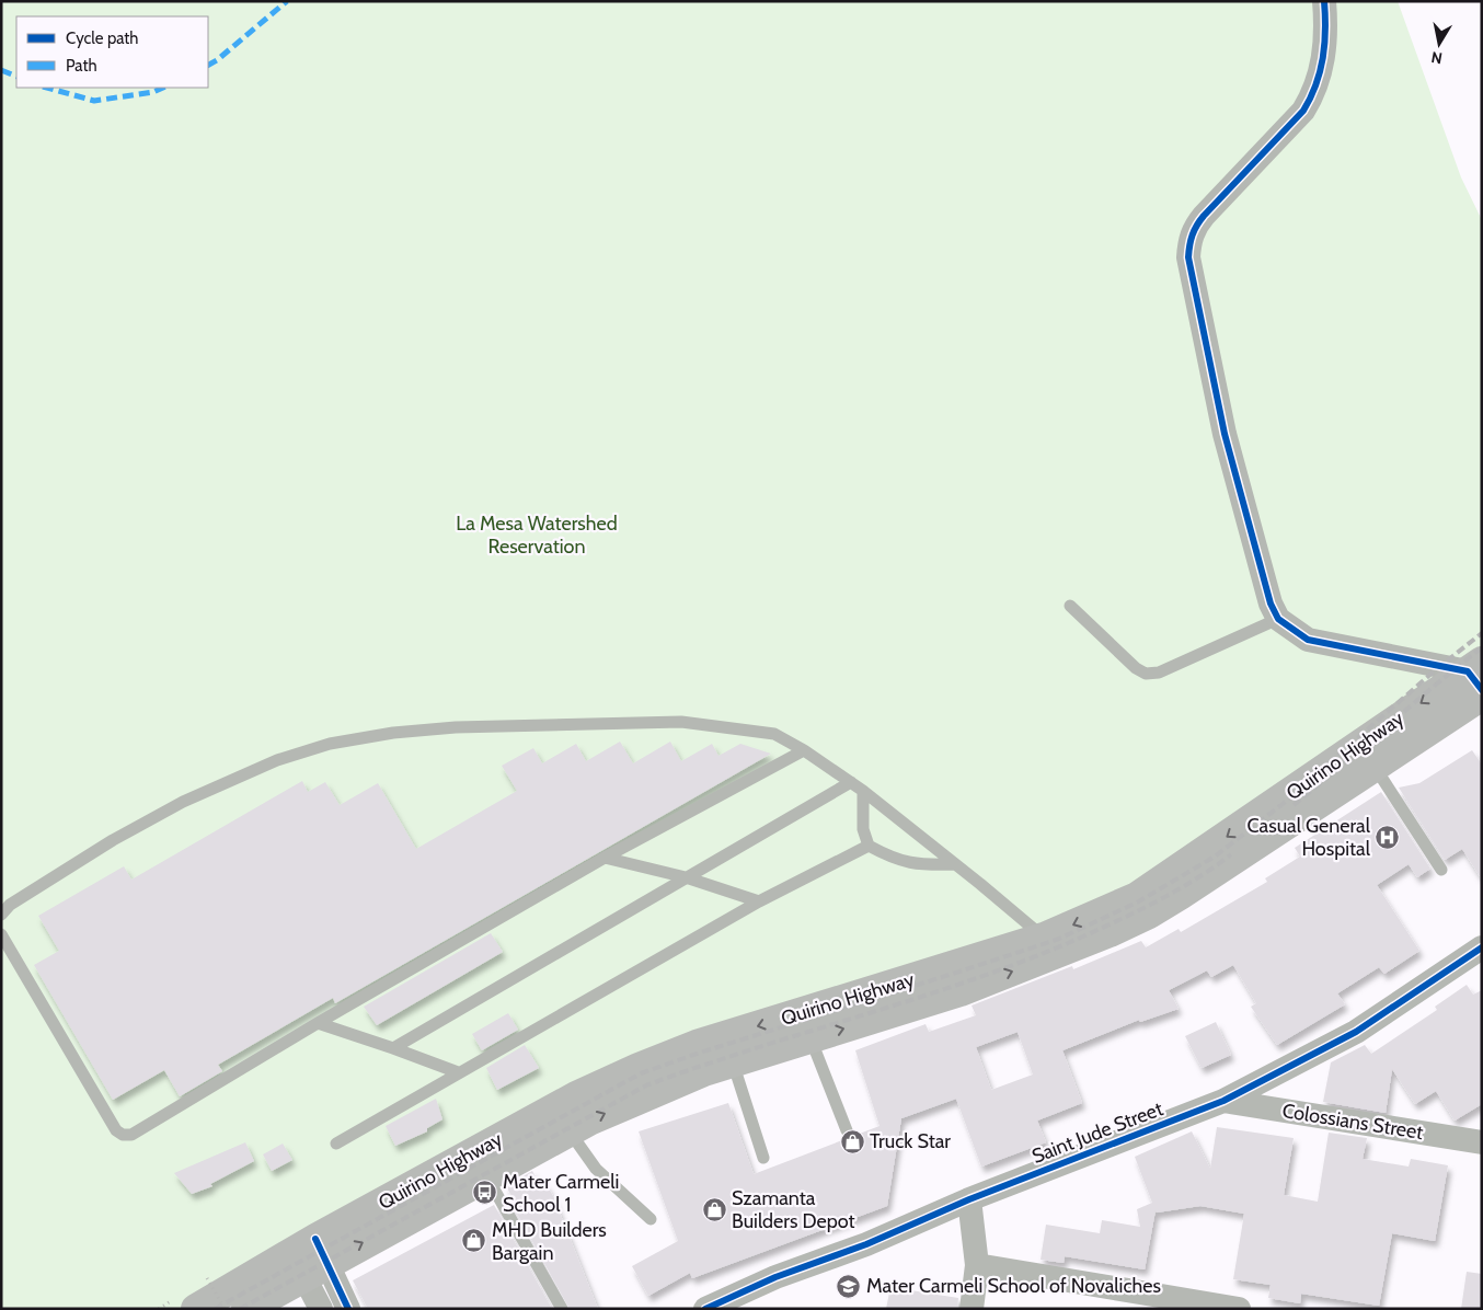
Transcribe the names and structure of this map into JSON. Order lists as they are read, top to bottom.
{
  "streets": {
    "main road": ["Quirino Highway"],
    "street": ["Colossians Street", "Saint Jude Street"]
  },
  "crossings": [
    ["Colossians Street", "Saint Jude Street"]
  ],
  "parks": ["La Mesa Watershed Reservation"],
  "places": {
    "hospital": ["Casual General Hospital"],
    "shop": ["Truck Star", "Szamanta Builders Depot", "MHD Builders Bargain"],
    "bus stop": ["Mater Carmeli School 1"],
    "school or university": ["Mater Carmeli School of Novaliches"]
  },
  "legend": ["Cycle path", "Path"],
  "north": "bottom"
}
